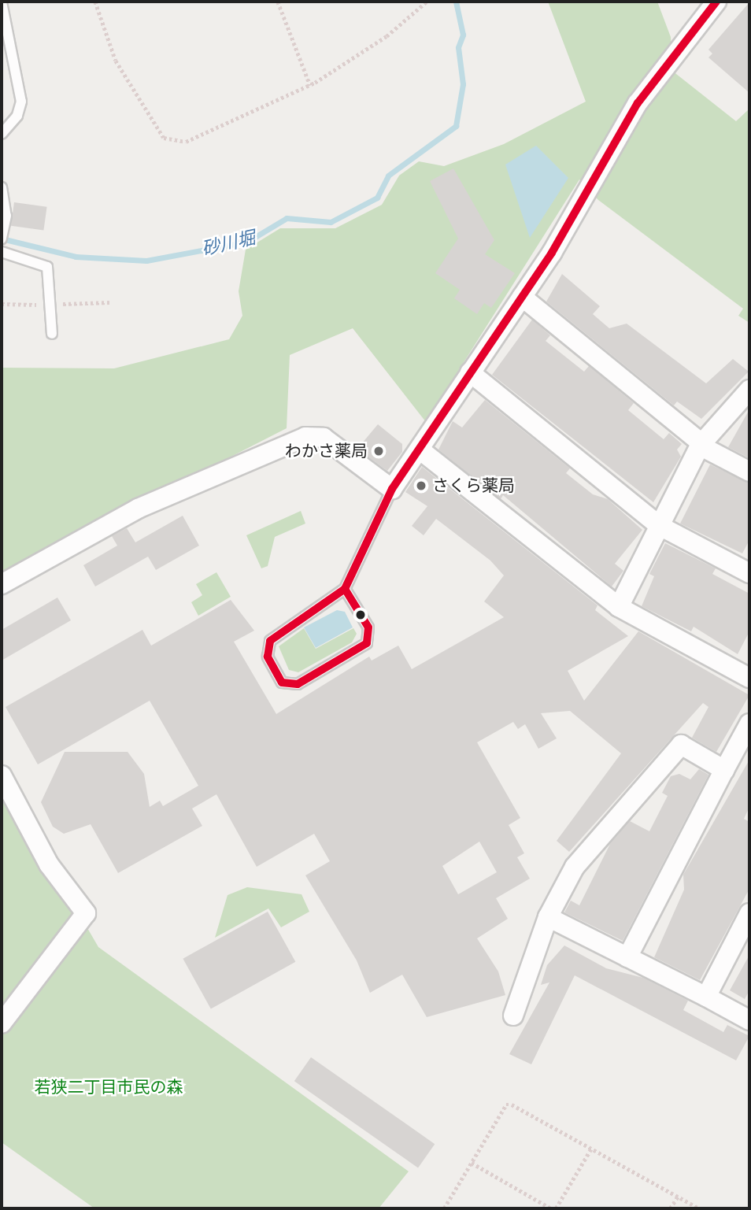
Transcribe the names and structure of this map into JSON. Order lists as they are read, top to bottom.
{
  "water": ["砂川堀"],
  "parks": ["若狭二丁目市民の森"],
  "places": ["わかさ薬局", "さくら薬局"]
}
